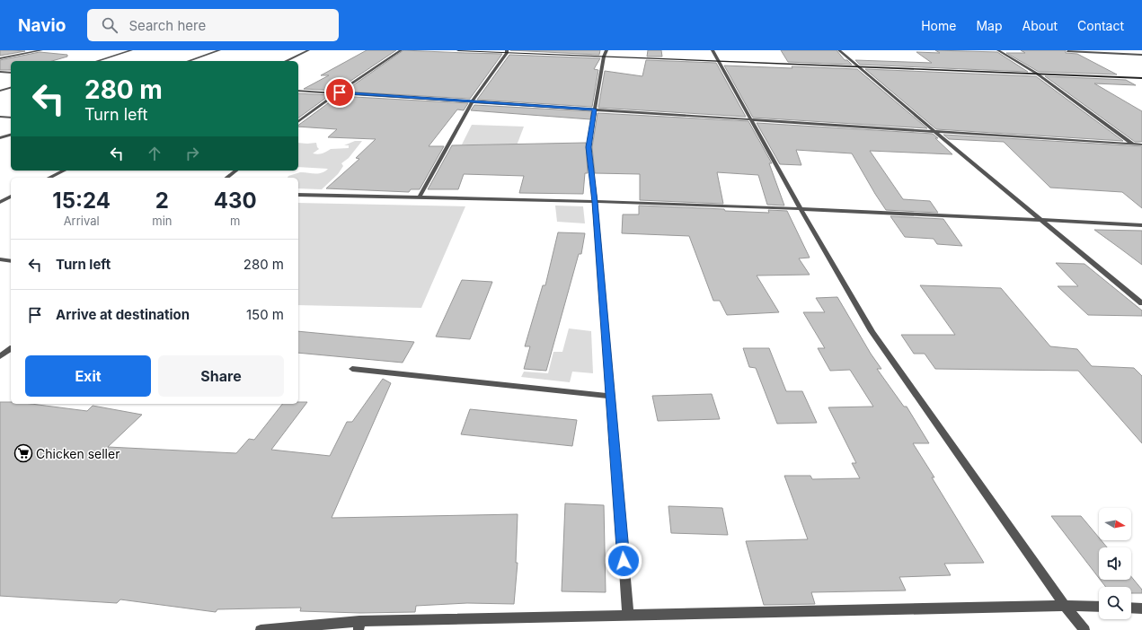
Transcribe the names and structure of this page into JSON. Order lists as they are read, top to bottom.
{
  "places": {
    "supermarket": ["Chicken seller"]
  },
  "north": "right",
  "page": {
    "header": "Navio",
    "search": "Search here",
    "nav": [
      "Home",
      "Map",
      "About",
      "Contact"
    ],
    "turn": ["280 m", "Turn left"],
    "eta": [
      "15:24",
      "Arrival",
      "2",
      "min",
      "430",
      "m"
    ],
    "list": [
      {
        "name": "Turn left",
        "value": "280 m"
      },
      {
        "name": "Arrive at destination",
        "value": "150 m"
      }
    ],
    "buttons": ["Exit", "Share"]
  }
}
